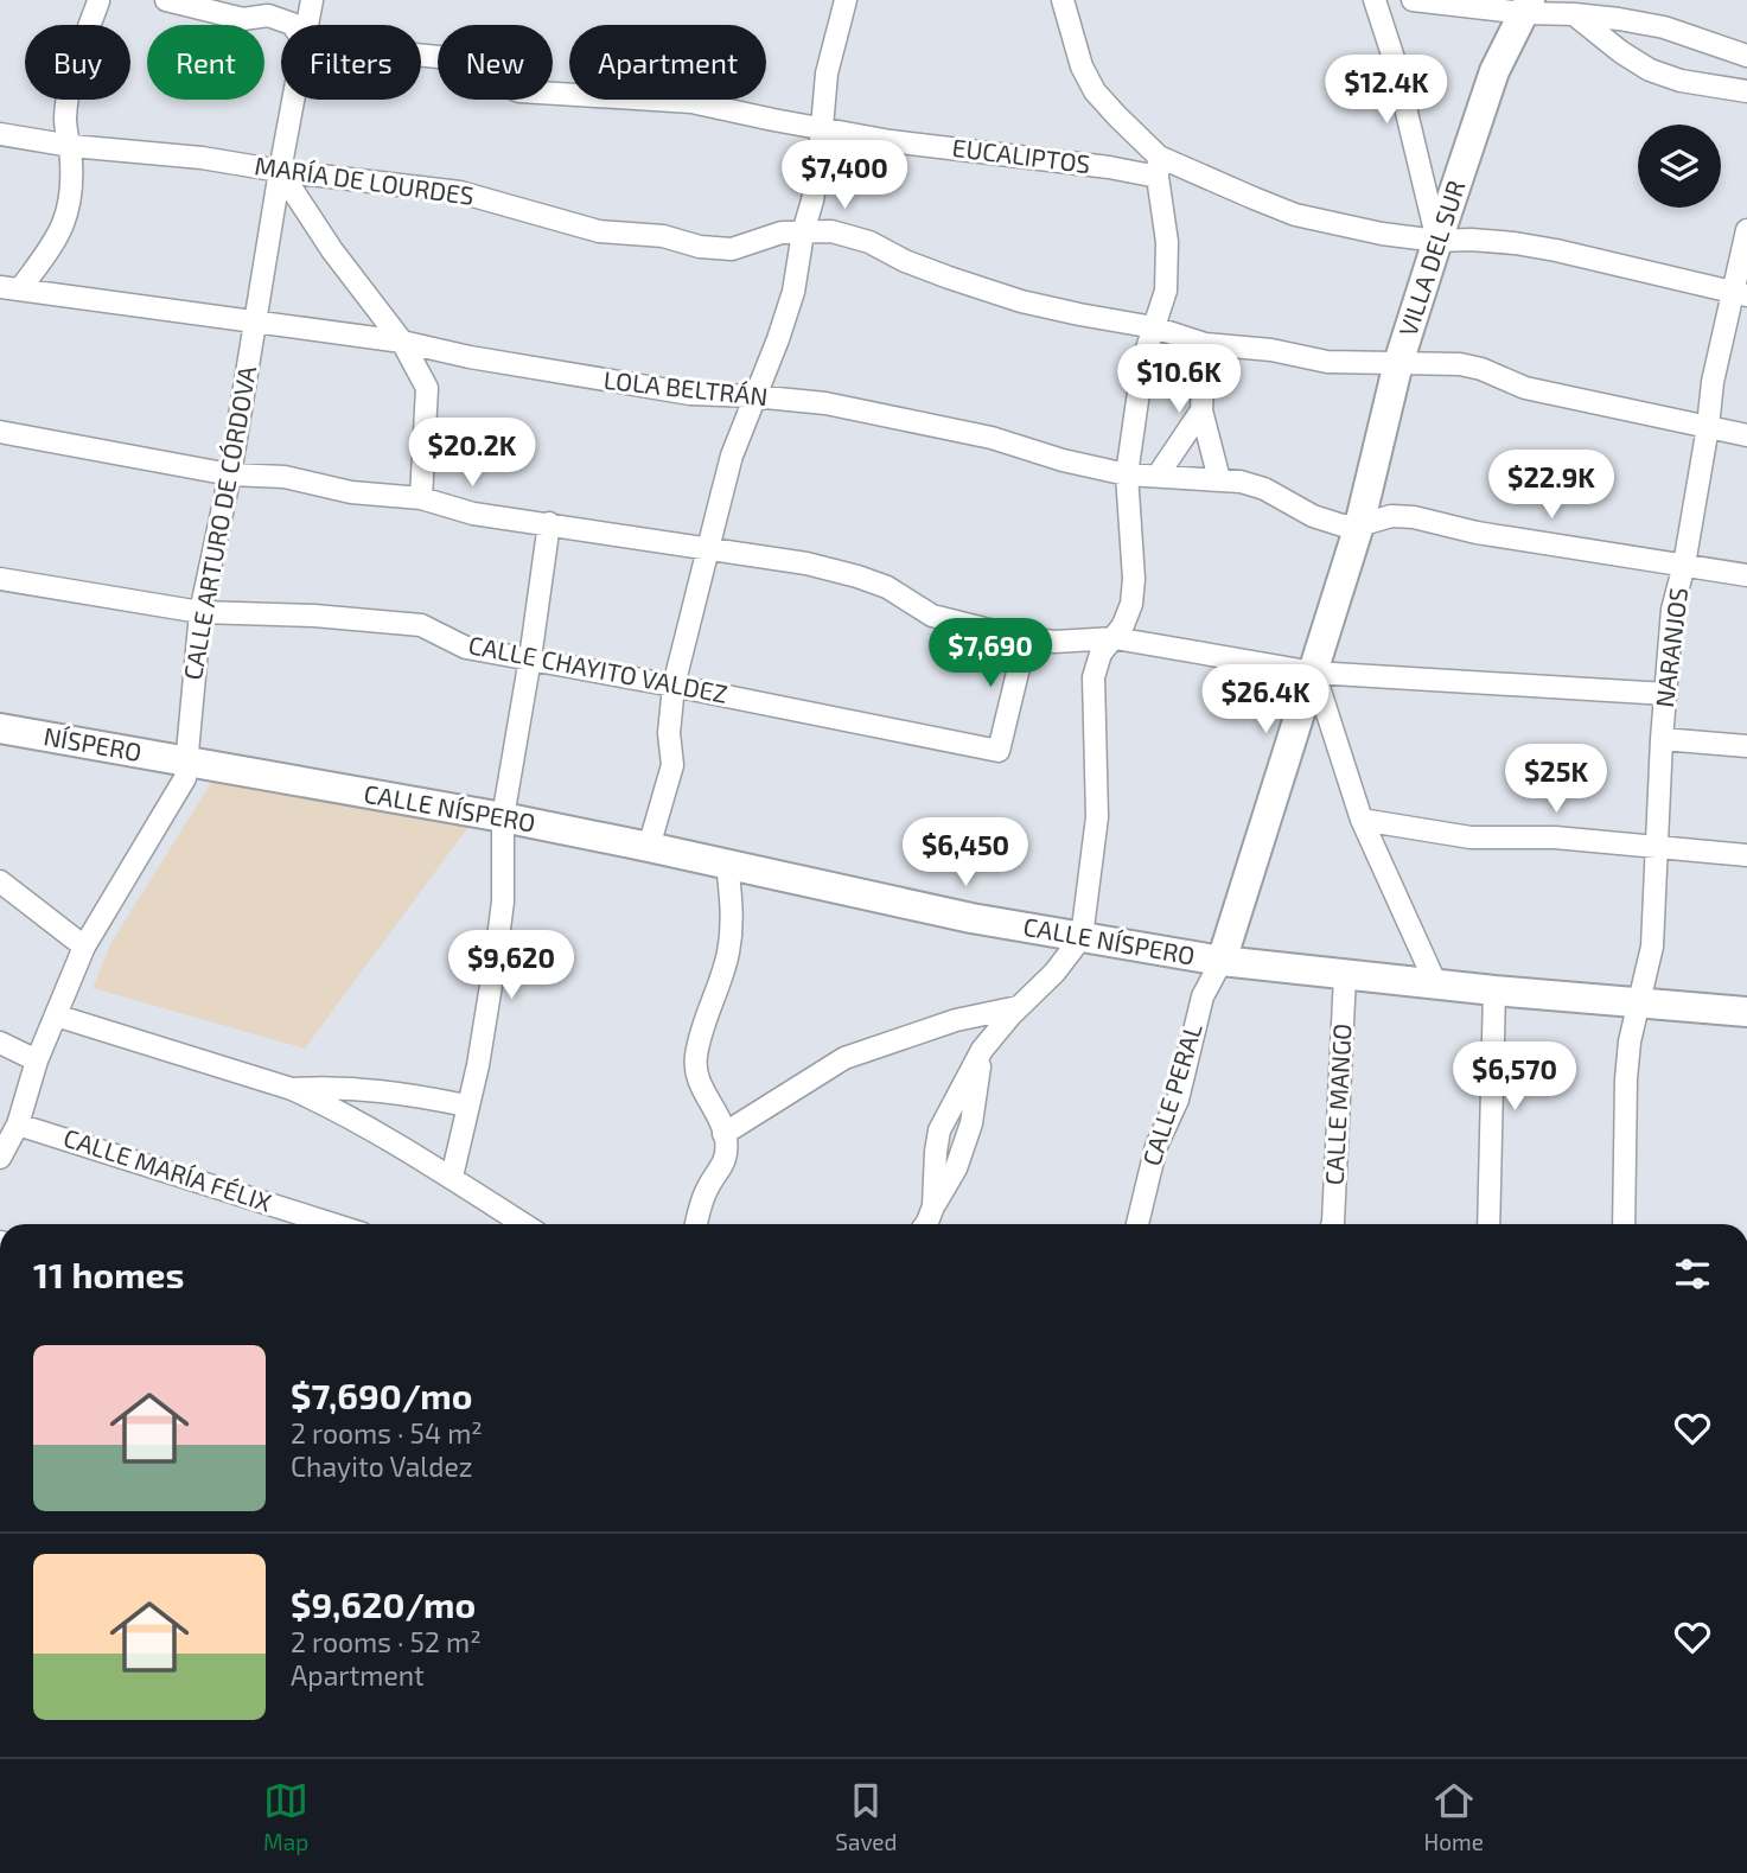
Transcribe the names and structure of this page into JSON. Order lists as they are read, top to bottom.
{
  "streets": {
    "street": [
      "EUCALIPTOS",
      "MARÍA DE LOURDES",
      "VILLA DEL SUR",
      "LOLA BELTRÁN",
      "CALLE ARTURO DE CÓRDOVA",
      "NARANJOS",
      "CALLE CHAYITO VALDEZ",
      "NÍSPERO",
      "CALLE NÍSPERO",
      "CALLE PERAL",
      "CALLE MANGO",
      "CALLE MARÍA FÉLIX"
    ]
  },
  "crossings": [
    ["EUCALIPTOS", "VILLA DEL SUR"],
    ["EUCALIPTOS", "NARANJOS"],
    ["MARÍA DE LOURDES", "VILLA DEL SUR"],
    ["MARÍA DE LOURDES", "CALLE ARTURO DE CÓRDOVA"],
    ["MARÍA DE LOURDES", "NARANJOS"],
    ["VILLA DEL SUR", "LOLA BELTRÁN"],
    ["VILLA DEL SUR", "CALLE NÍSPERO"],
    ["VILLA DEL SUR", "CALLE PERAL"],
    ["LOLA BELTRÁN", "CALLE ARTURO DE CÓRDOVA"],
    ["CALLE ARTURO DE CÓRDOVA", "CALLE CHAYITO VALDEZ"],
    ["CALLE ARTURO DE CÓRDOVA", "NÍSPERO"],
    ["CALLE ARTURO DE CÓRDOVA", "CALLE NÍSPERO"],
    ["CALLE ARTURO DE CÓRDOVA", "CALLE MARÍA FÉLIX"],
    ["NARANJOS", "CALLE NÍSPERO"],
    ["NÍSPERO", "CALLE NÍSPERO"],
    ["CALLE NÍSPERO", "CALLE PERAL"],
    ["CALLE NÍSPERO", "CALLE MANGO"]
  ],
  "page": {
    "chip": [
      "Buy",
      "Rent",
      "Filters",
      "New",
      "Apartment"
    ],
    "price": [
      "$12.4K",
      "$7,400",
      "$10.6K",
      "$20.2K",
      "$22.9K",
      "$7,690",
      "$26.4K",
      "$25K",
      "$6,450",
      "$9,620",
      "$6,570"
    ],
    "heading": "11 homes",
    "list": [
      {
        "name": "$7,690/mo",
        "note": "2 rooms · 54 m² · Chayito Valdez"
      },
      {
        "name": "$9,620/mo",
        "note": "2 rooms · 52 m² · Apartment"
      }
    ],
    "tabs": ["Map", "Saved", "Home"]
  }
}
